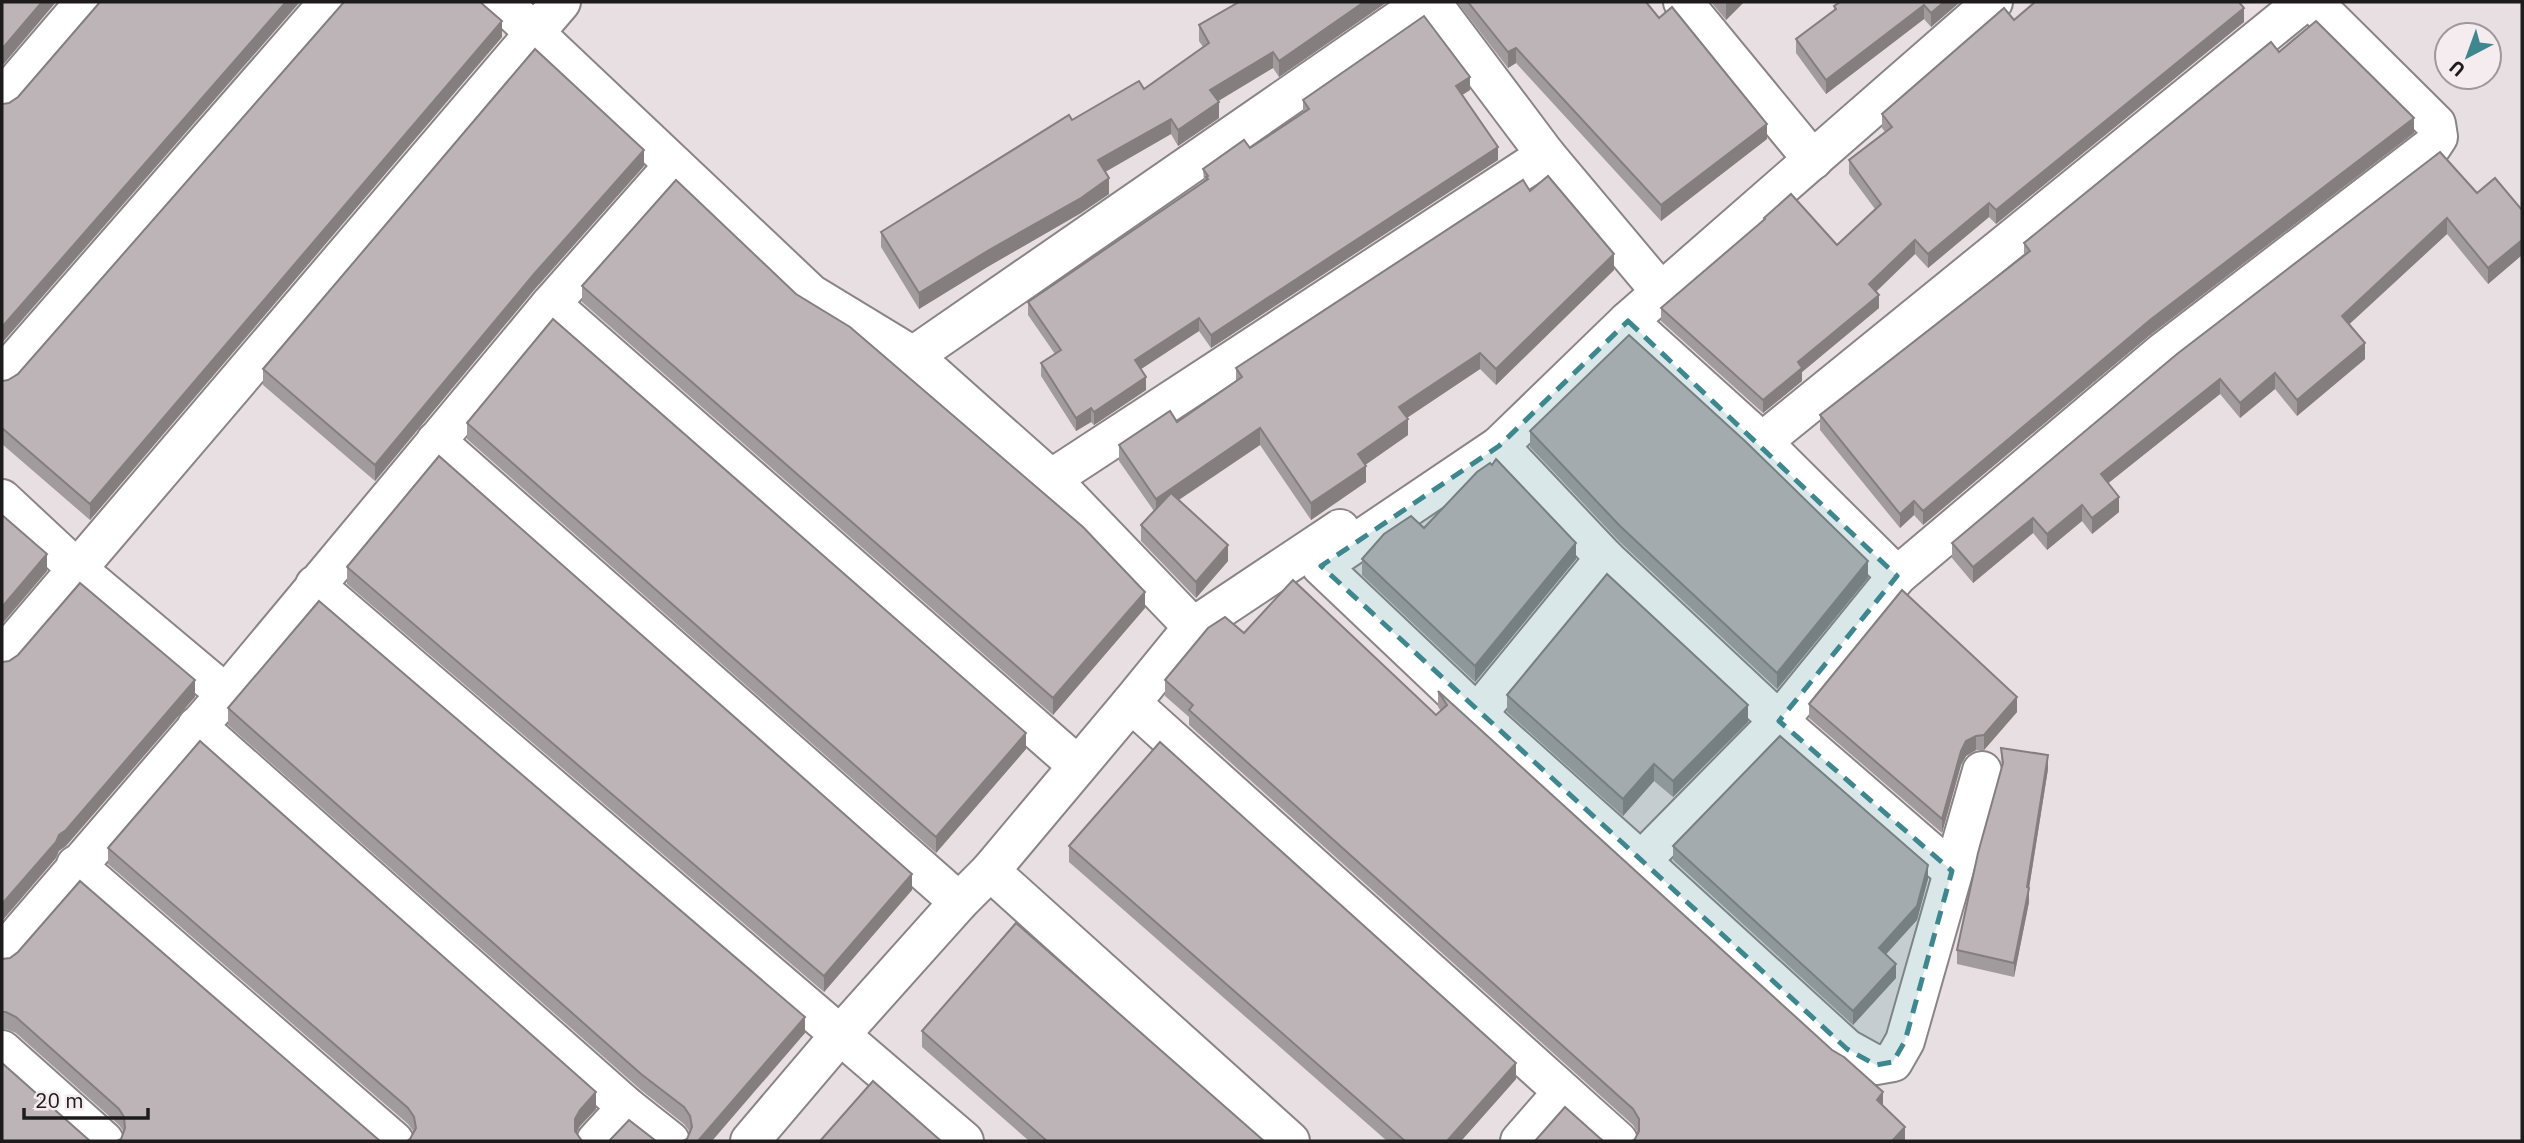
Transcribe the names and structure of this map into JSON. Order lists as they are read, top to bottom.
{
  "scale_bar": "20 m",
  "north": "bottom left"
}
